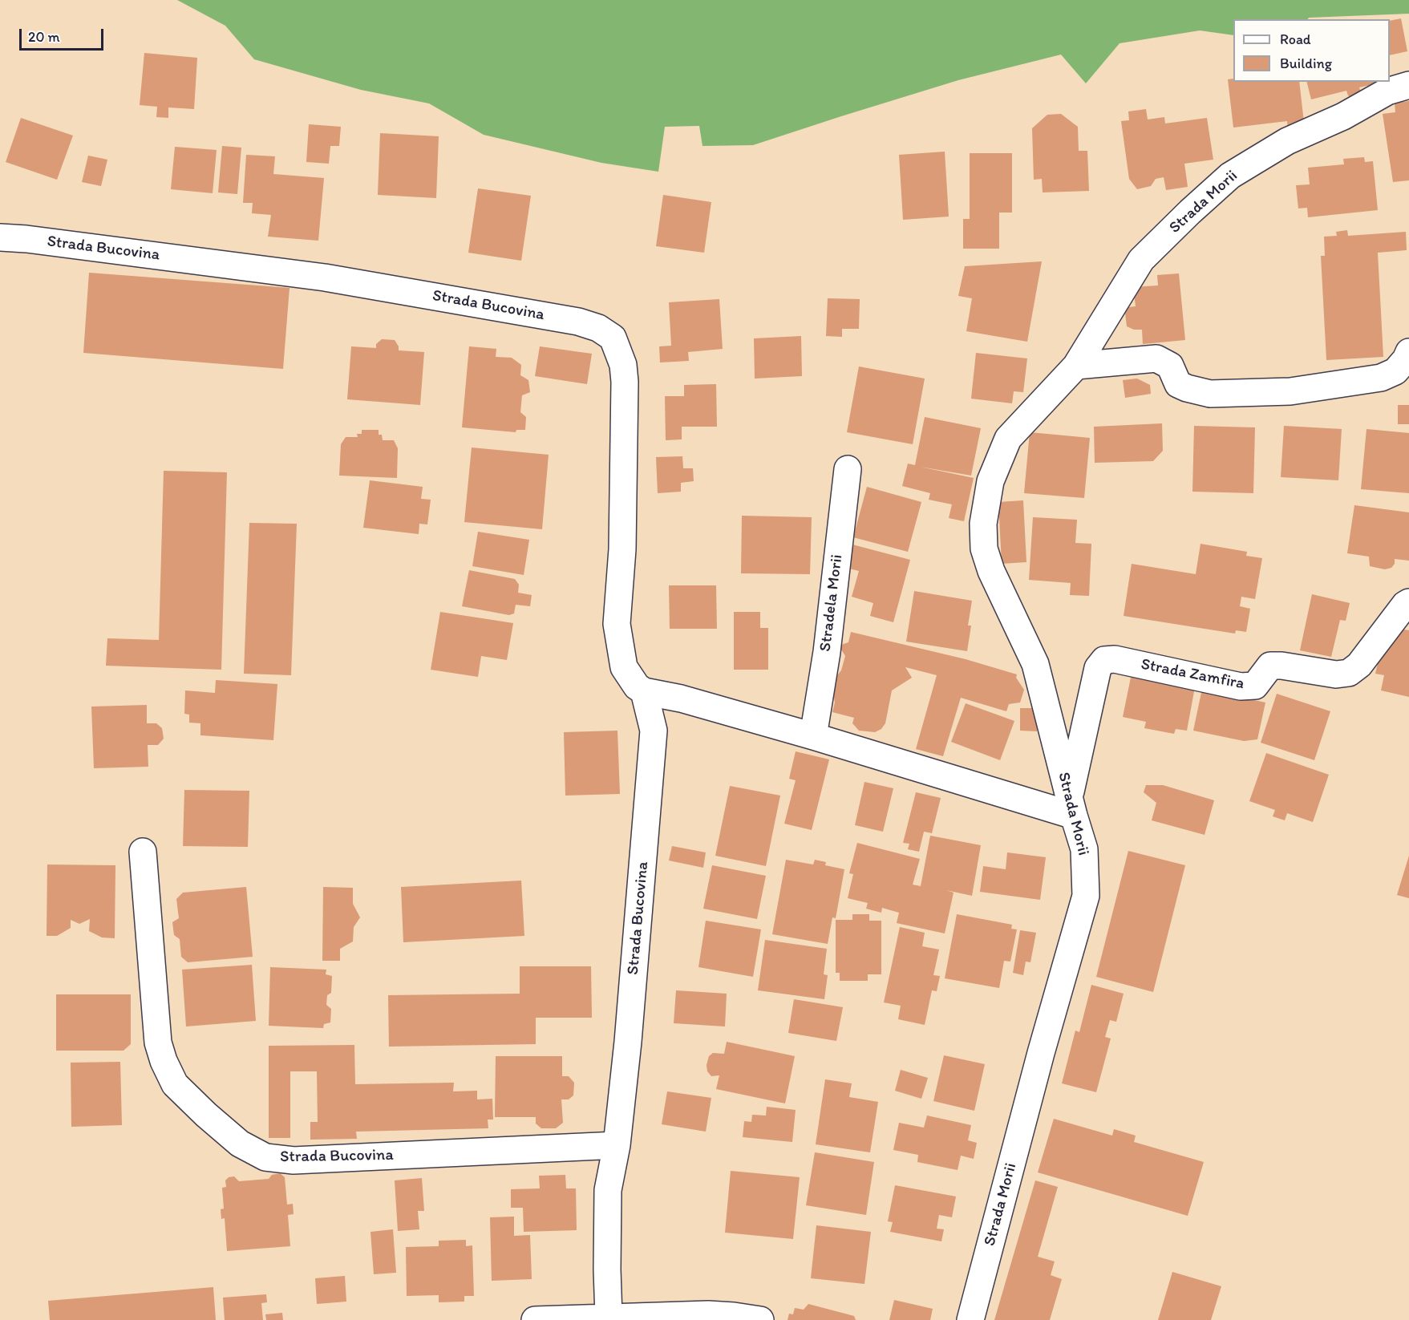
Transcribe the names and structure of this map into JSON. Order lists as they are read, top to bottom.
{
  "streets": {
    "street": [
      "Strada Morii",
      "Strada Bucovina",
      "Stradela Morii",
      "Strada Zamfira"
    ]
  },
  "crossings": [
    ["Strada Morii", "Strada Zamfira"]
  ],
  "legend": ["Road", "Building"],
  "scale_bar": "20 m"
}
